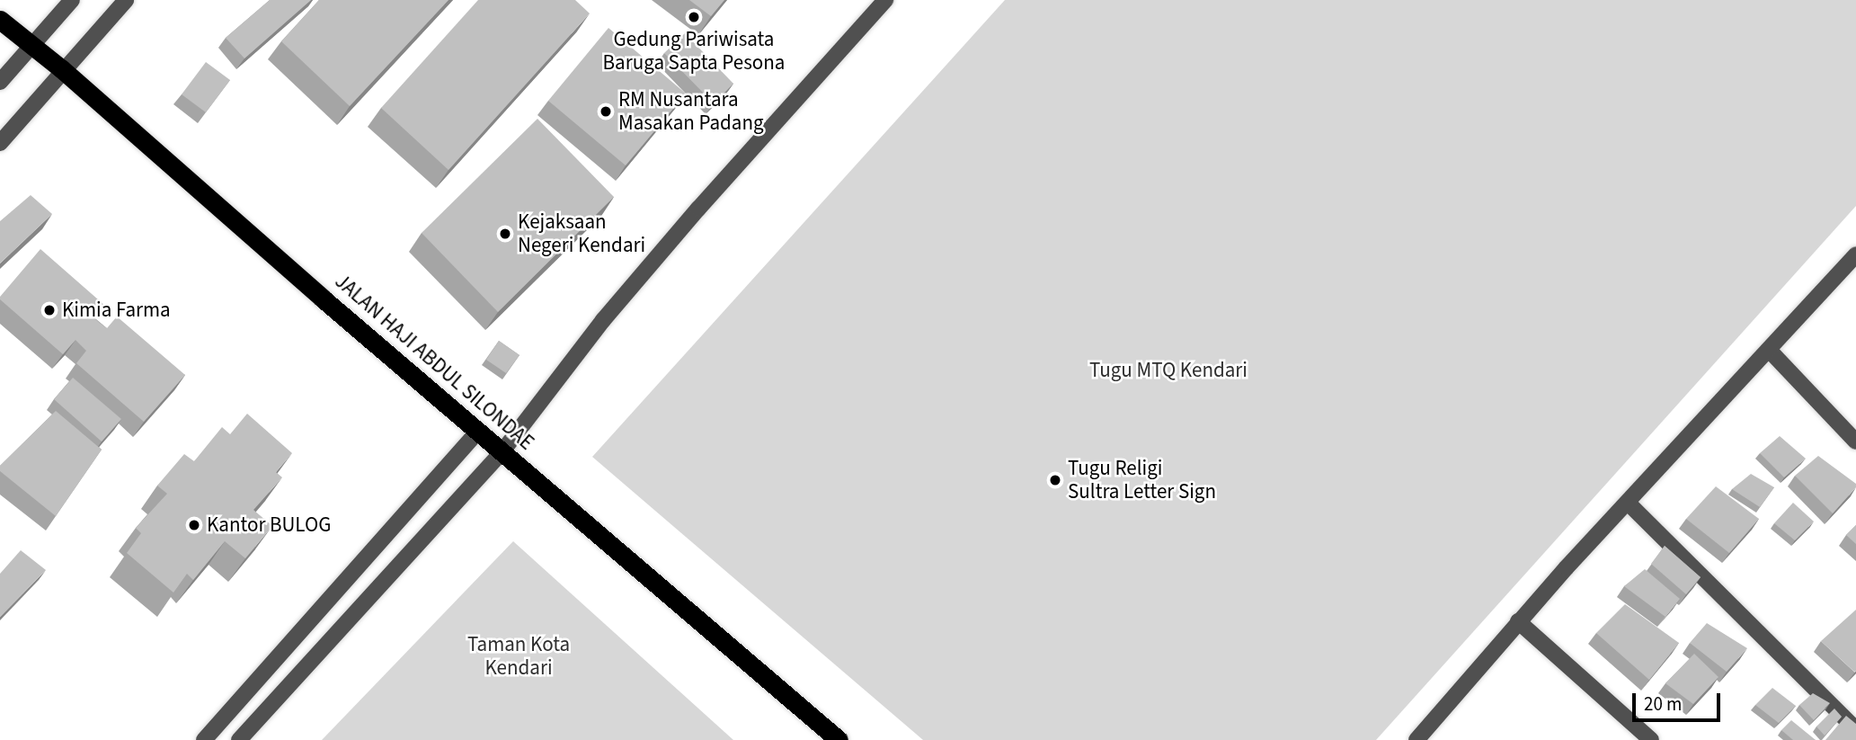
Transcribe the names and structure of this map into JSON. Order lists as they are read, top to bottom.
{
  "streets": {
    "highway": ["JALAN HAJI ABDUL SILONDAE"]
  },
  "parks": ["Tugu MTQ Kendari", "Taman Kota Kendari"],
  "places": [
    "Gedung Pariwisata Baruga Sapta Pesona",
    "RM Nusantara Masakan Padang",
    "Kejaksaan Negeri Kendari",
    "Kimia Farma",
    "Tugu Religi Sultra Letter Sign",
    "Kantor BULOG"
  ],
  "scale_bar": "20 m"
}
